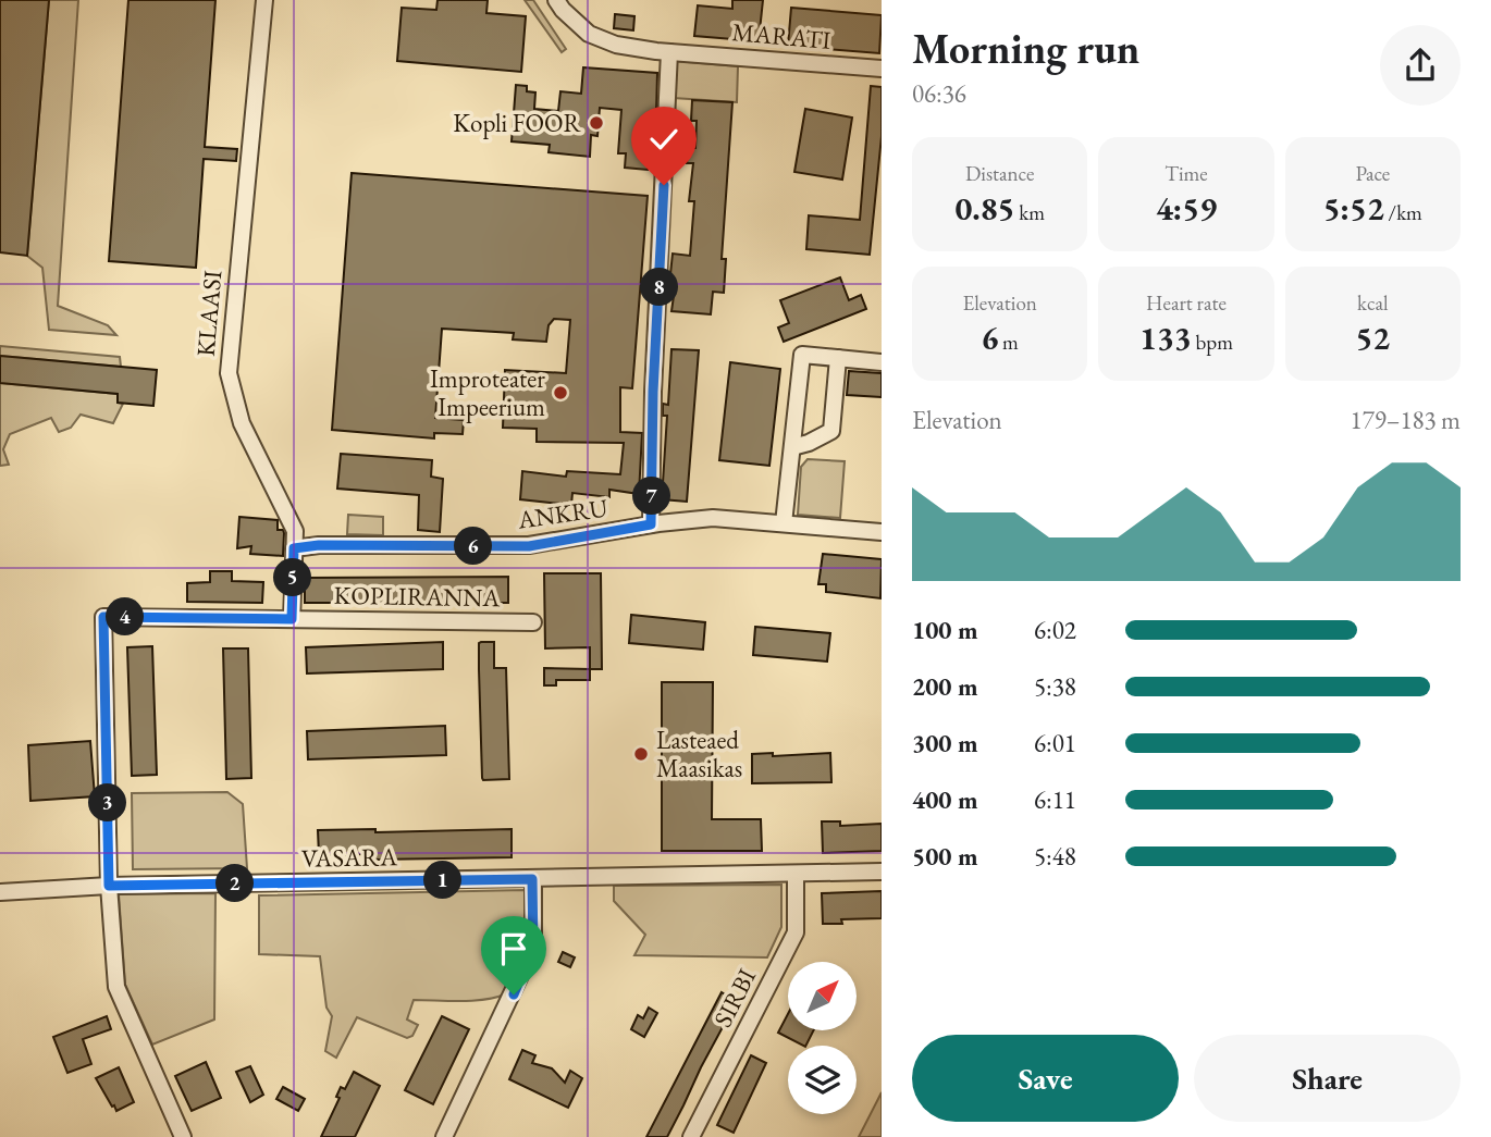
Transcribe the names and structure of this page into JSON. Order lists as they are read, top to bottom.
{
  "streets": {
    "street": [
      "MARATI",
      "KLAASI",
      "ANKRU",
      "KOPLIRANNA",
      "VASARA",
      "SIRBI"
    ]
  },
  "crossings": [
    ["KLAASI", "ANKRU"],
    ["KLAASI", "KOPLIRANNA"],
    ["KOPLIRANNA", "VASARA"],
    ["VASARA", "SIRBI"]
  ],
  "places": ["Kopli FOOR", "Improteater Impeerium", "Lasteaed Maasikas"],
  "north": "top right",
  "page": {
    "heading": ["Morning run", "06:36"],
    "stats": [
      ["Distance", "0.85 km"],
      ["Time", "4:59"],
      ["Pace", "5:52 /km"],
      ["Elevation", "6 m"],
      ["Heart rate", "133 bpm"],
      ["kcal", "52"]
    ],
    "pins": [
      "8",
      "7",
      "6",
      "5",
      "4",
      "3",
      "1",
      "2"
    ],
    "chart": ["Elevation", "179–183 m"],
    "list": [
      {
        "name": "100 m",
        "note": "6:02"
      },
      {
        "name": "200 m",
        "note": "5:38"
      },
      {
        "name": "300 m",
        "note": "6:01"
      },
      {
        "name": "400 m",
        "note": "6:11"
      },
      {
        "name": "500 m",
        "note": "5:48"
      }
    ],
    "buttons": ["Save", "Share"]
  }
}
